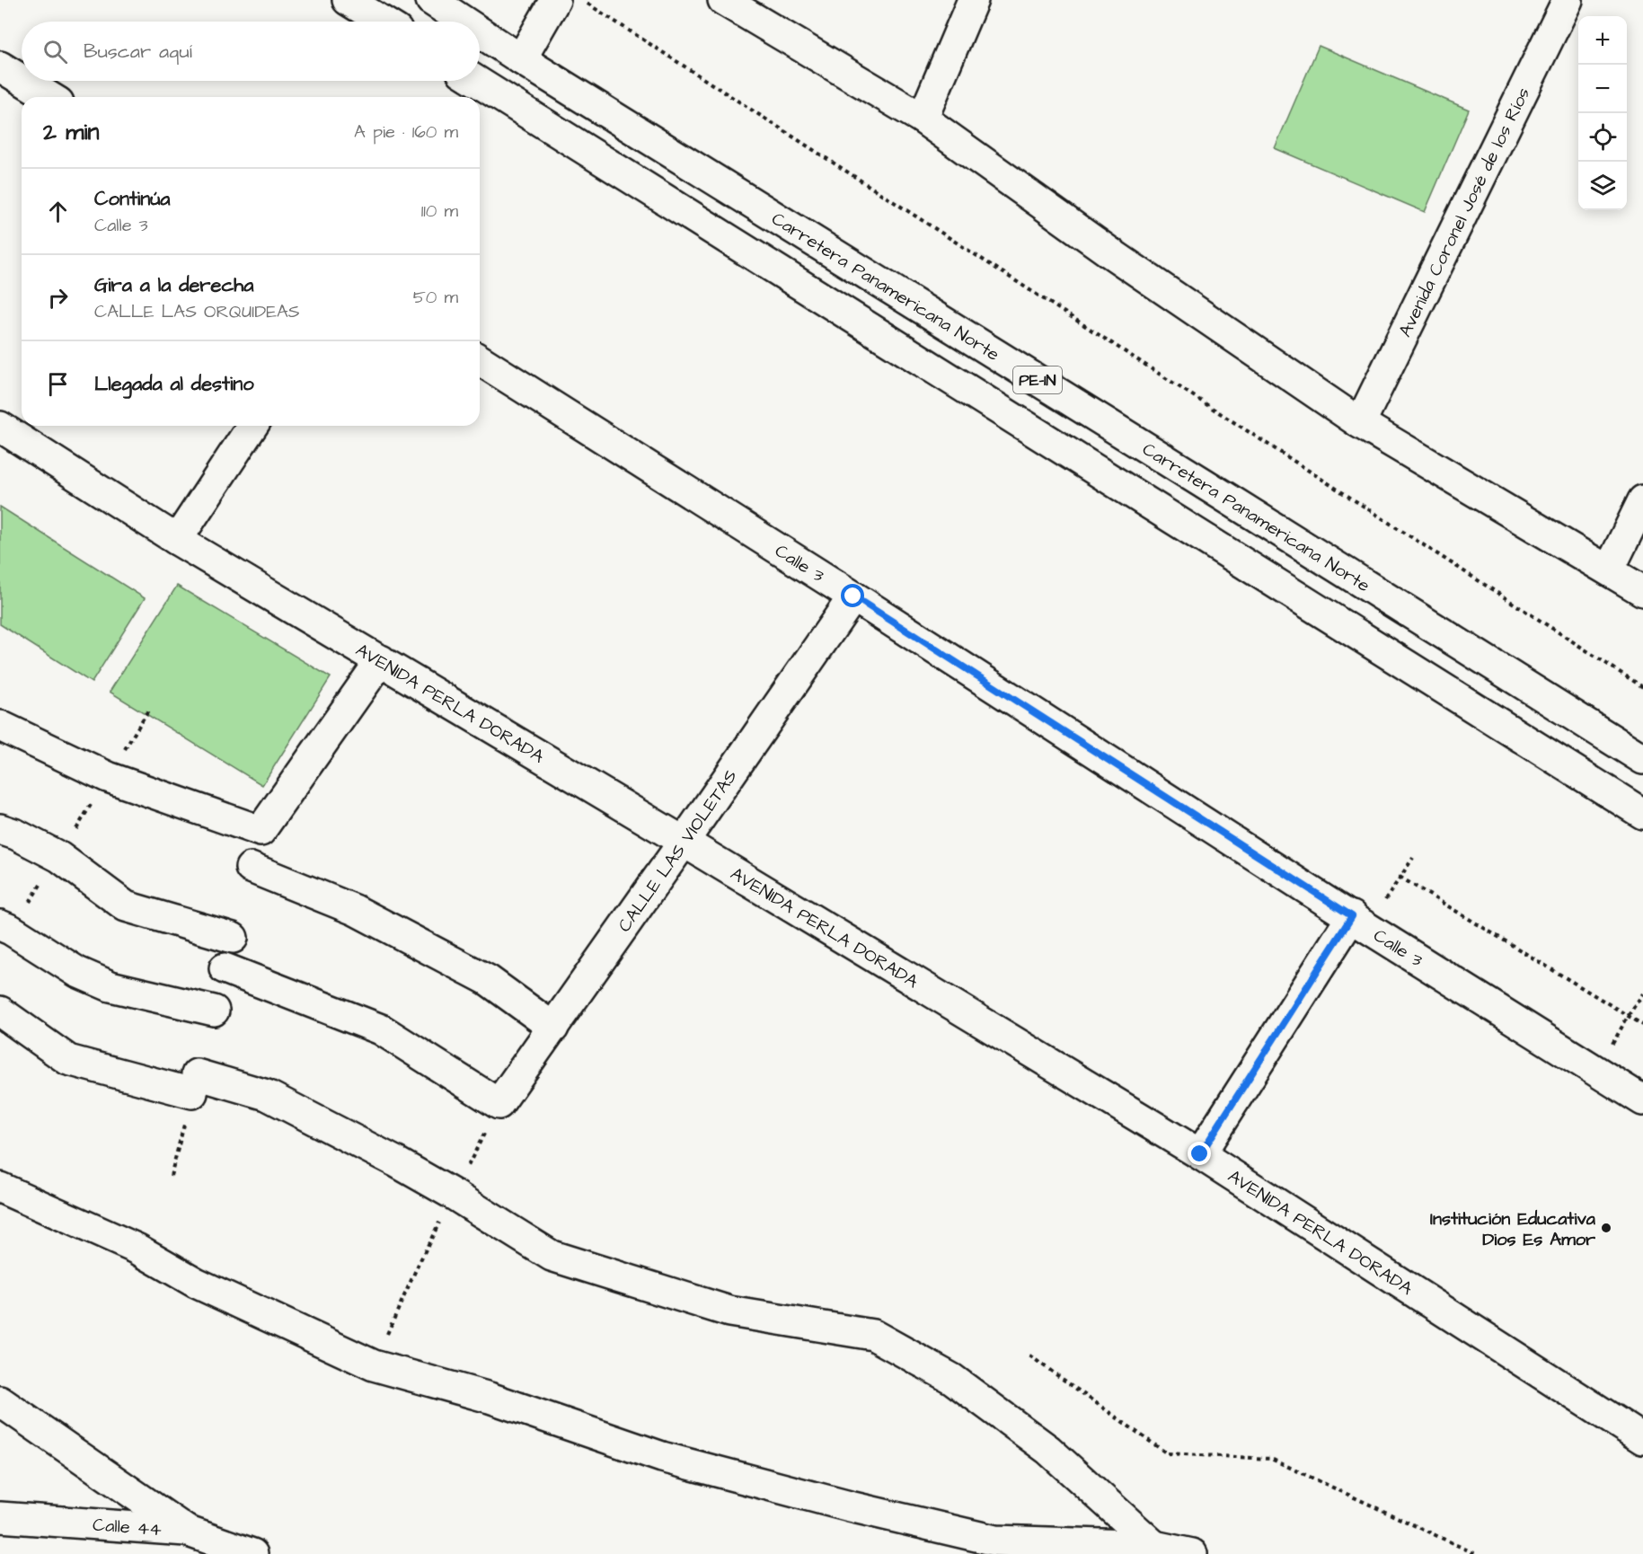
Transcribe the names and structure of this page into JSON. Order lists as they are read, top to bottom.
{
  "streets": {
    "main road": [
      "Avenida Coronel José de los Ríos",
      "Carretera Panamericana Norte",
      "PE-1N",
      "Calle 3",
      "AVENIDA PERLA DORADA",
      "CALLE LAS VIOLETAS",
      "Calle 44"
    ]
  },
  "crossings": [
    ["Calle 3", "CALLE LAS VIOLETAS"],
    ["AVENIDA PERLA DORADA", "CALLE LAS VIOLETAS"]
  ],
  "places": ["Institución Educativa Dios Es Amor"],
  "page": {
    "map_buttons": ["+", "−"],
    "search": "Buscar aquí",
    "heading": ["2 min", "A pie · 160 m"],
    "list": [
      ["Continúa", "Calle 3", "110 m"],
      ["Gira a la derecha", "CALLE LAS ORQUIDEAS", "50 m"],
      "Llegada al destino"
    ]
  }
}
